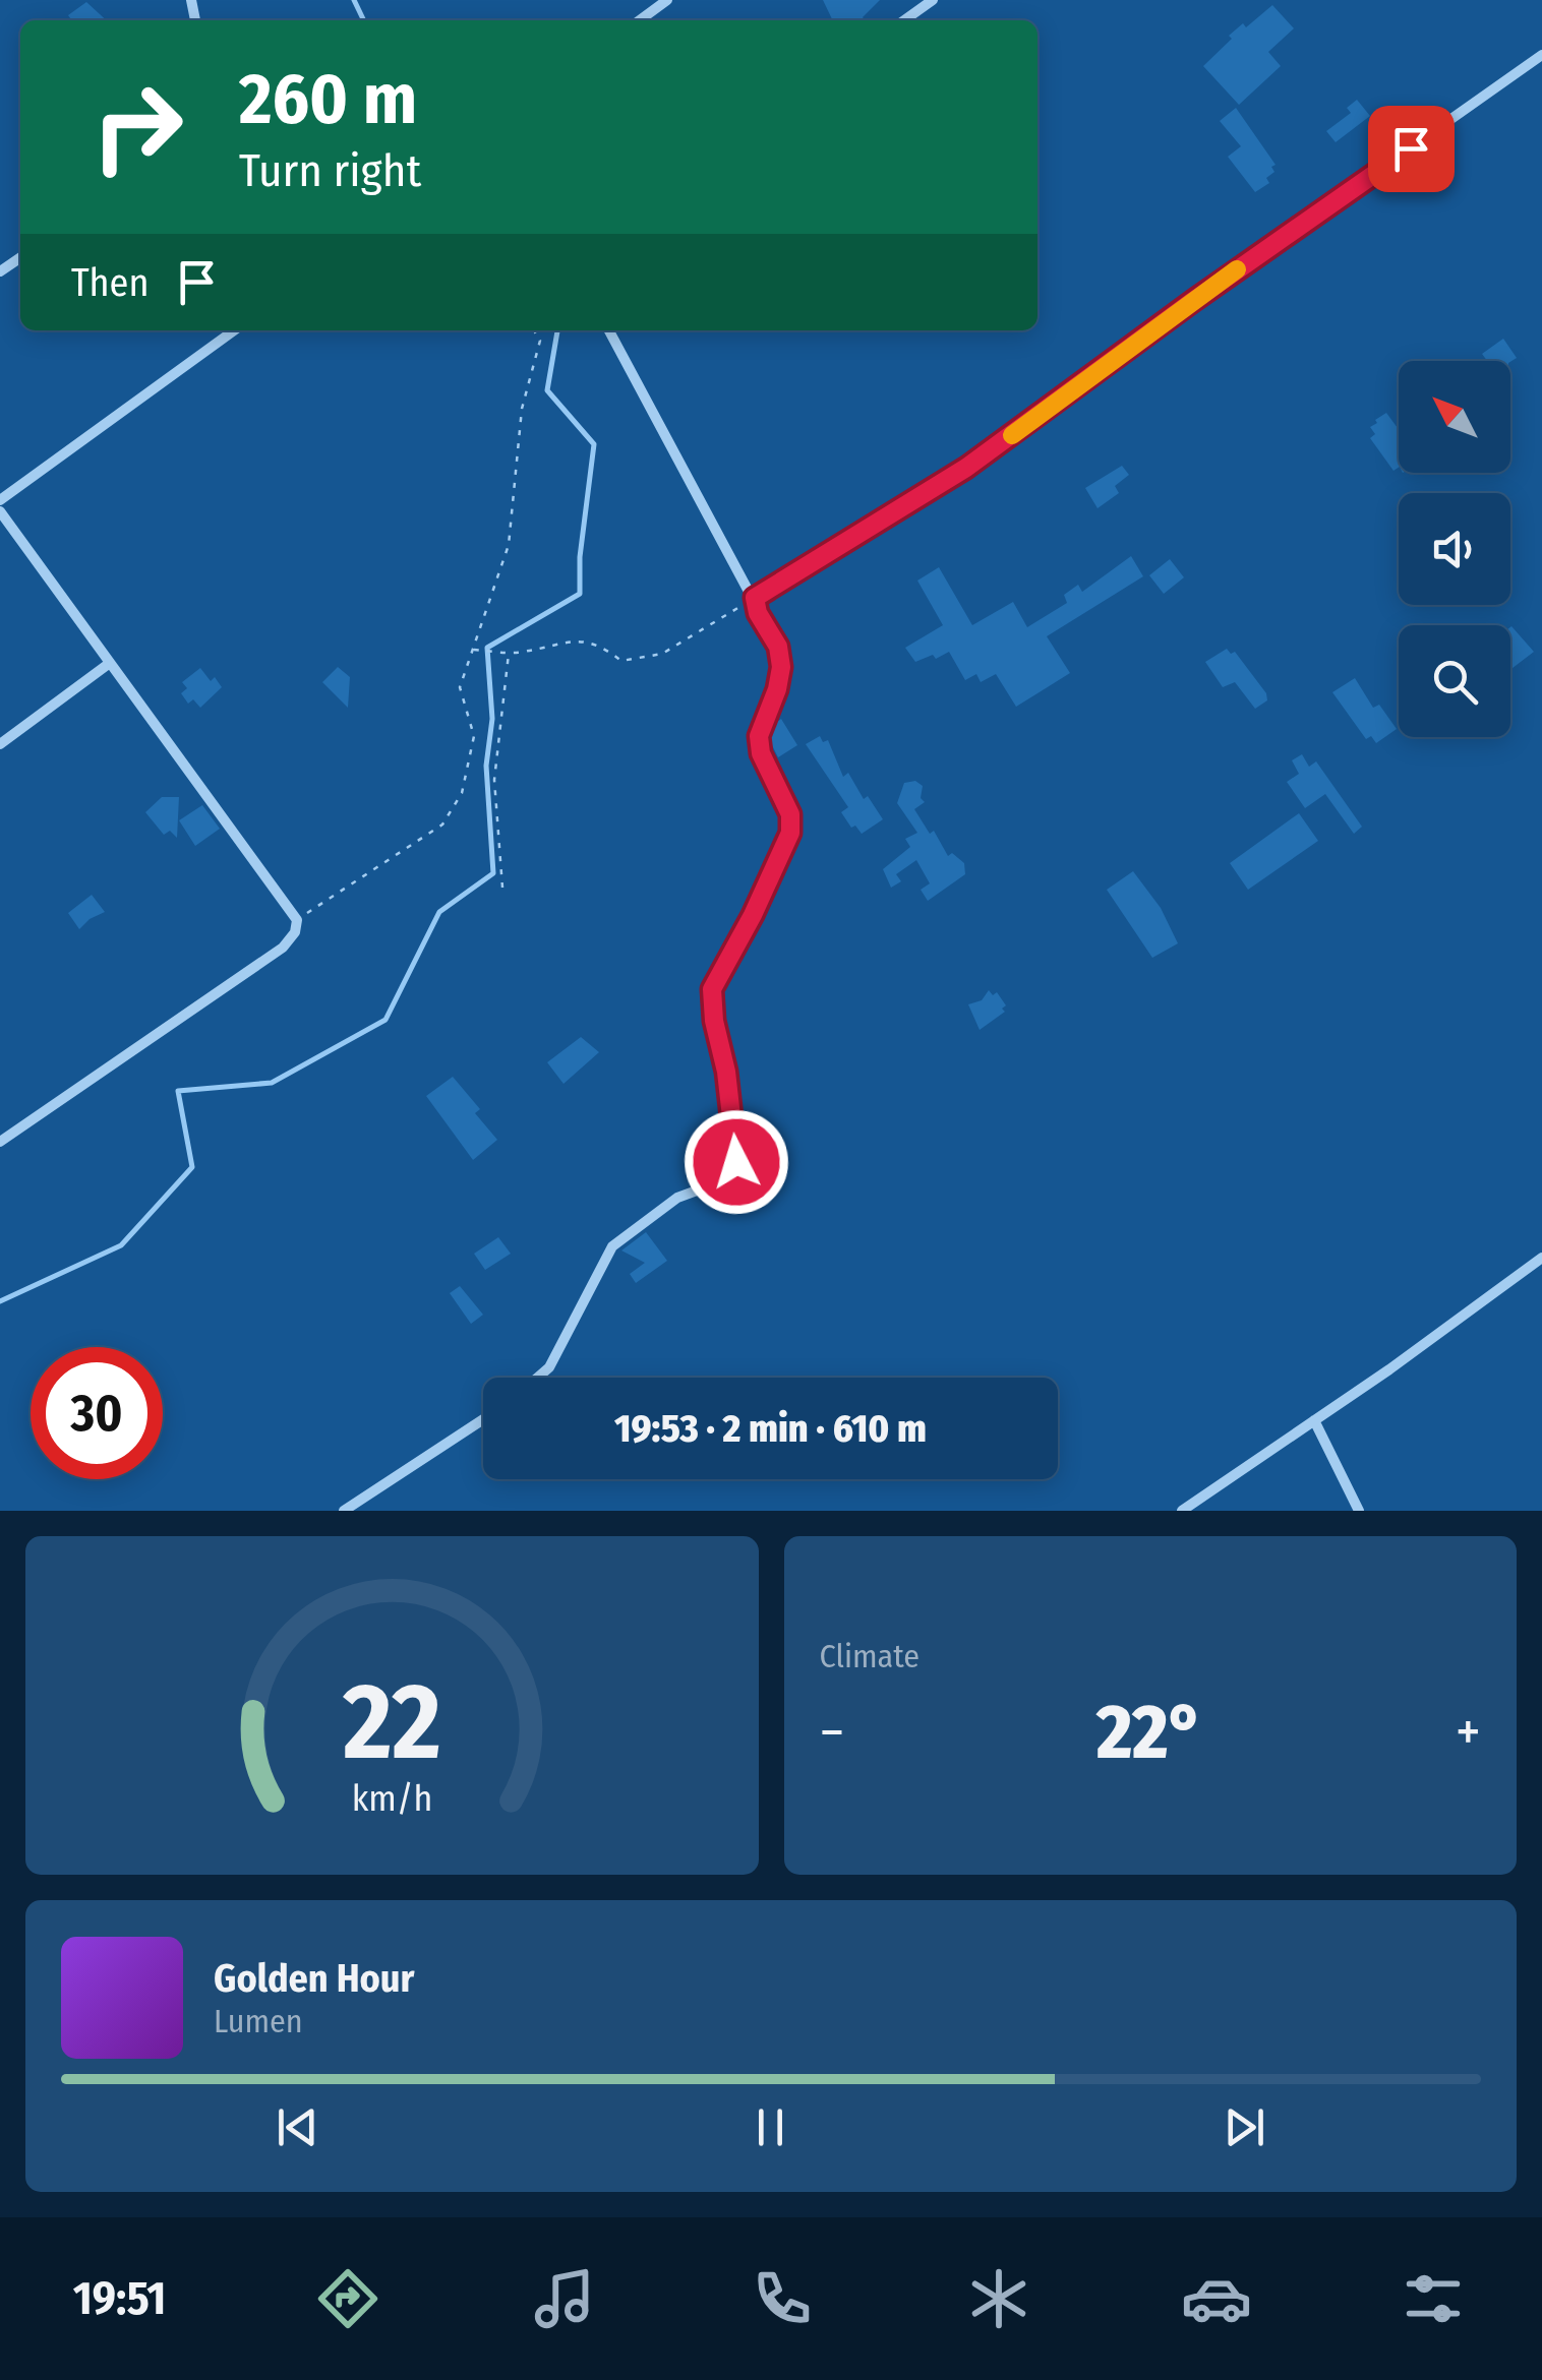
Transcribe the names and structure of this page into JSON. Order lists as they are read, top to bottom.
{
  "north": "top left",
  "page": {
    "turn": ["260 m", "Turn right"],
    "then": "Then",
    "limit": "30",
    "trip": "19:53 · 2 min · 610 m",
    "tile": "Climate",
    "heat": ["−", "22°", "+"],
    "song": ["Golden Hour", "Lumen"],
    "tabs": "19:51",
    "gauge": ["22", "km/h"]
  }
}
